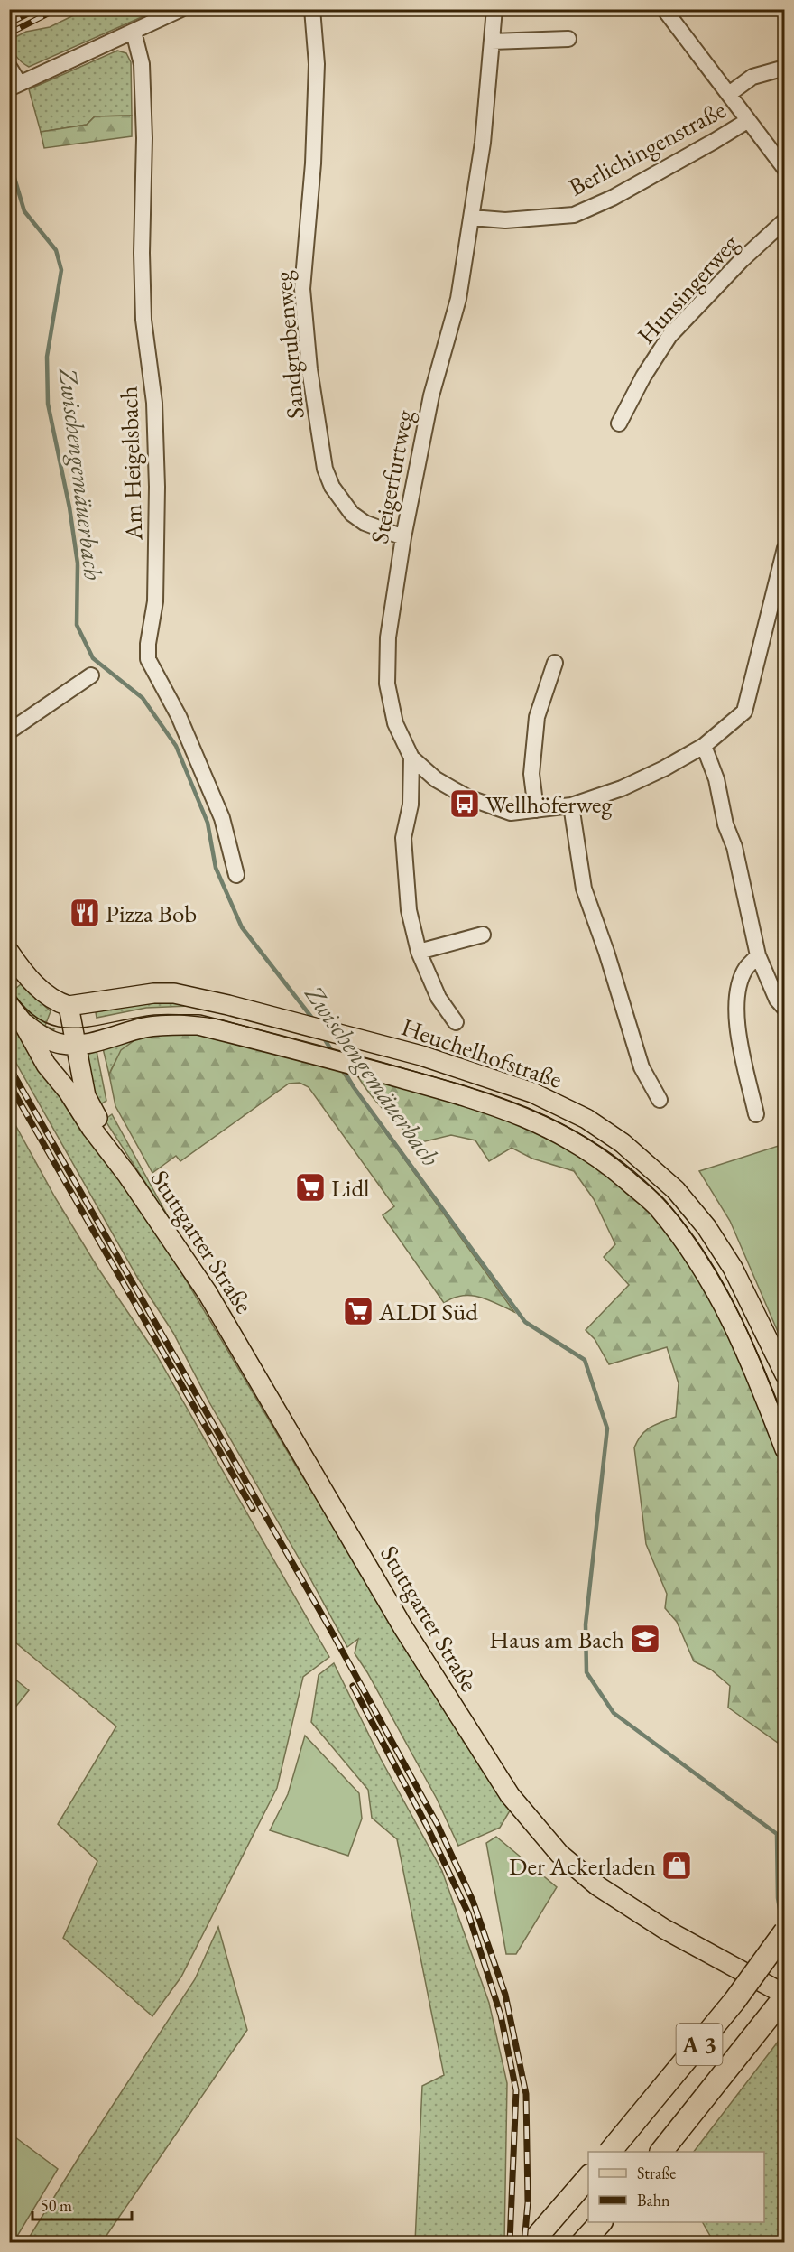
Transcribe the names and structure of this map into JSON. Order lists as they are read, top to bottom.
{
  "streets": {
    "highway": ["A 3"],
    "main road": ["Heuchelhofstraße", "Stuttgarter Straße"],
    "street": [
      "Berlichingenstraße",
      "Hunsingerweg",
      "Sandgrubenweg",
      "Am Heigelsbach",
      "Steigerfurtweg"
    ]
  },
  "crossings": [
    ["Berlichingenstraße", "Steigerfurtweg"],
    ["Sandgrubenweg", "Steigerfurtweg"],
    ["Heuchelhofstraße", "Stuttgarter Straße"],
    ["Stuttgarter Straße", "A 3"]
  ],
  "water": ["Zwischengemäuerbach"],
  "places": {
    "bus stop": ["Wellhöferweg"],
    "restaurant": ["Pizza Bob"],
    "supermarket": ["Lidl", "ALDI Süd"],
    "school or university": ["Haus am Bach"],
    "shop": ["Der Ackerladen"]
  },
  "legend": ["Straße", "Bahn"],
  "scale_bar": "50 m"
}
